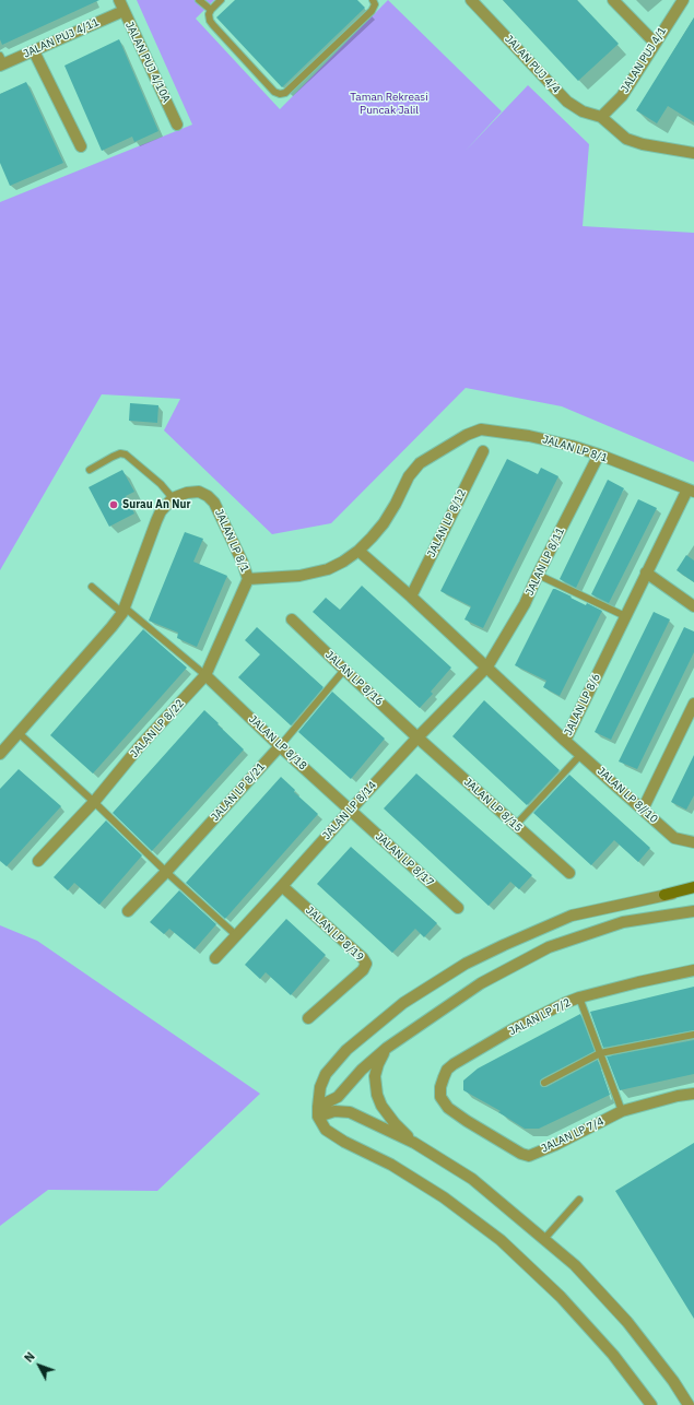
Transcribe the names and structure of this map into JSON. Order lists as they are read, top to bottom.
{
  "streets": {
    "street": [
      "JALAN PUJ 4/11",
      "JALAN PUJ 4/1",
      "JALAN PUJ 4/10A",
      "JALAN PUJ 4/4",
      "JALAN LP 8/1",
      "JALAN LP 8/12",
      "JALAN LP 8/11",
      "JALAN LP 8/16",
      "JALAN LP 8/6",
      "JALAN LP 8/22",
      "JALAN LP 8/18",
      "JALAN LP 8/21",
      "JALAN LP 8//10",
      "JALAN LP 8/15",
      "JALAN LP 8/14",
      "JALAN LP 8/17",
      "JALAN LP 8/19",
      "JALAN LP 7/2",
      "JALAN LP 7/4"
    ]
  },
  "crossings": [
    ["JALAN PUJ 4/11", "JALAN PUJ 4/10A"],
    ["JALAN PUJ 4/1", "JALAN PUJ 4/4"],
    ["JALAN LP 8/1", "JALAN LP 8/11"],
    ["JALAN LP 8/1", "JALAN LP 8/6"],
    ["JALAN LP 8/1", "JALAN LP 8/22"],
    ["JALAN LP 8/12", "JALAN LP 8/6"],
    ["JALAN LP 8/11", "JALAN LP 8/6"],
    ["JALAN LP 8/11", "JALAN LP 8/14"],
    ["JALAN LP 8/16", "JALAN LP 8/21"],
    ["JALAN LP 8/16", "JALAN LP 8/15"],
    ["JALAN LP 8/16", "JALAN LP 8/14"],
    ["JALAN LP 8/6", "JALAN LP 8//10"],
    ["JALAN LP 8/6", "JALAN LP 8/14"],
    ["JALAN LP 8/22", "JALAN LP 8/18"],
    ["JALAN LP 8/18", "JALAN LP 8/21"],
    ["JALAN LP 8/18", "JALAN LP 8/14"],
    ["JALAN LP 8/18", "JALAN LP 8/17"],
    ["JALAN LP 8/15", "JALAN LP 8/14"],
    ["JALAN LP 8/14", "JALAN LP 8/17"],
    ["JALAN LP 8/14", "JALAN LP 8/19"],
    ["JALAN LP 7/2", "JALAN LP 7/4"]
  ],
  "parks": ["Taman Rekreasi Puncak Jalil"],
  "places": ["Surau An Nur"],
  "north": "top left"
}
